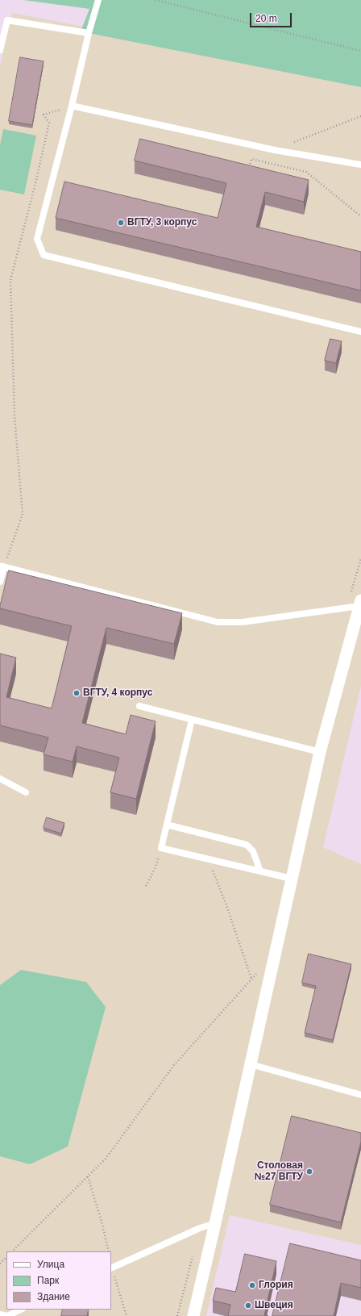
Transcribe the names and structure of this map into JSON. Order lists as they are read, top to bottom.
{
  "places": [
    "ВГТУ, 3 корпус",
    "ВГТУ, 4 корпус",
    "Столовая №27 ВГТУ",
    "Глория",
    "Швеция"
  ],
  "legend": ["Улица", "Парк", "Здание"],
  "scale_bar": "20 m"
}
